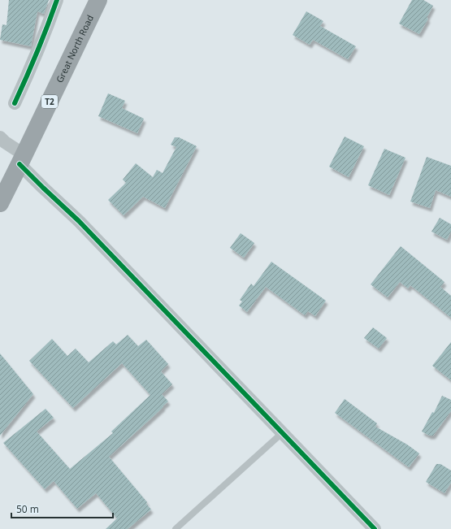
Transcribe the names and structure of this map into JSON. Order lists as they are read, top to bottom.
{
  "streets": {
    "highway": ["Great North Road", "T2"]
  },
  "scale_bar": "50 m"
}
